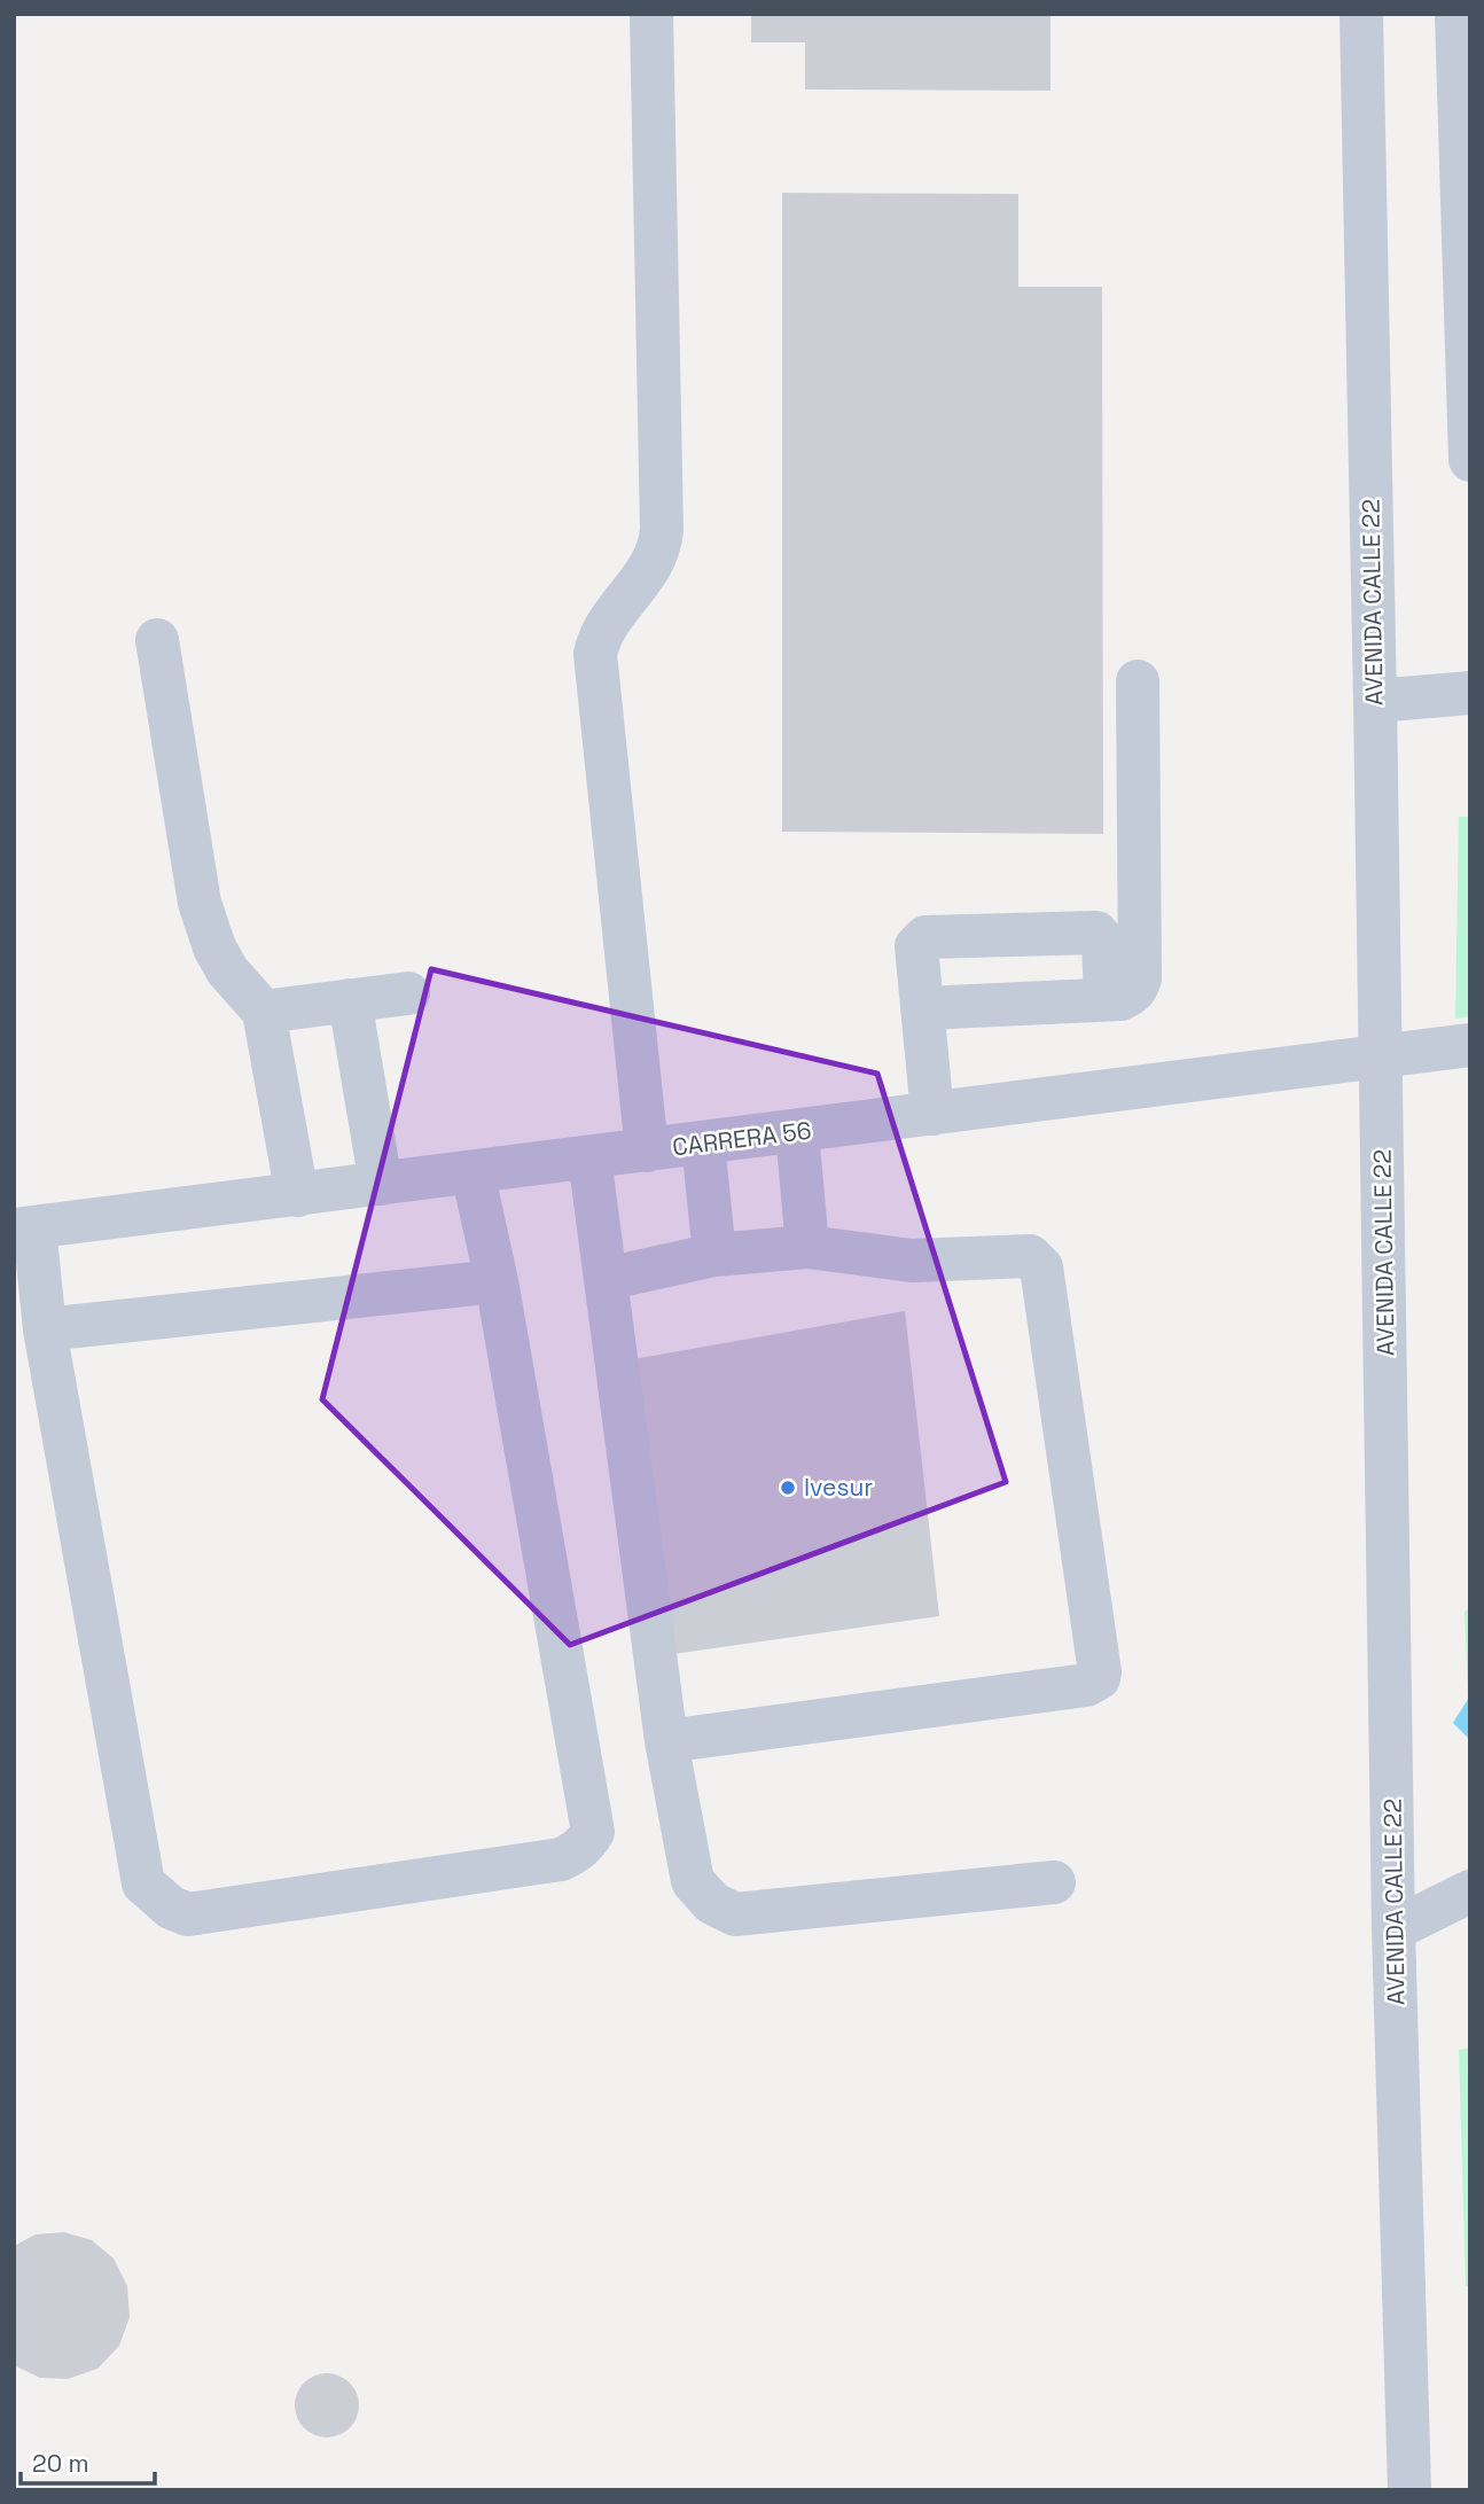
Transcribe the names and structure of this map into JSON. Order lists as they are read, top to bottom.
{
  "streets": {
    "street": ["AVENIDA CALLE 22", "CARRERA 56"]
  },
  "crossings": [
    ["AVENIDA CALLE 22", "CARRERA 56"]
  ],
  "places": ["Ivesur"],
  "scale_bar": "20 m"
}
